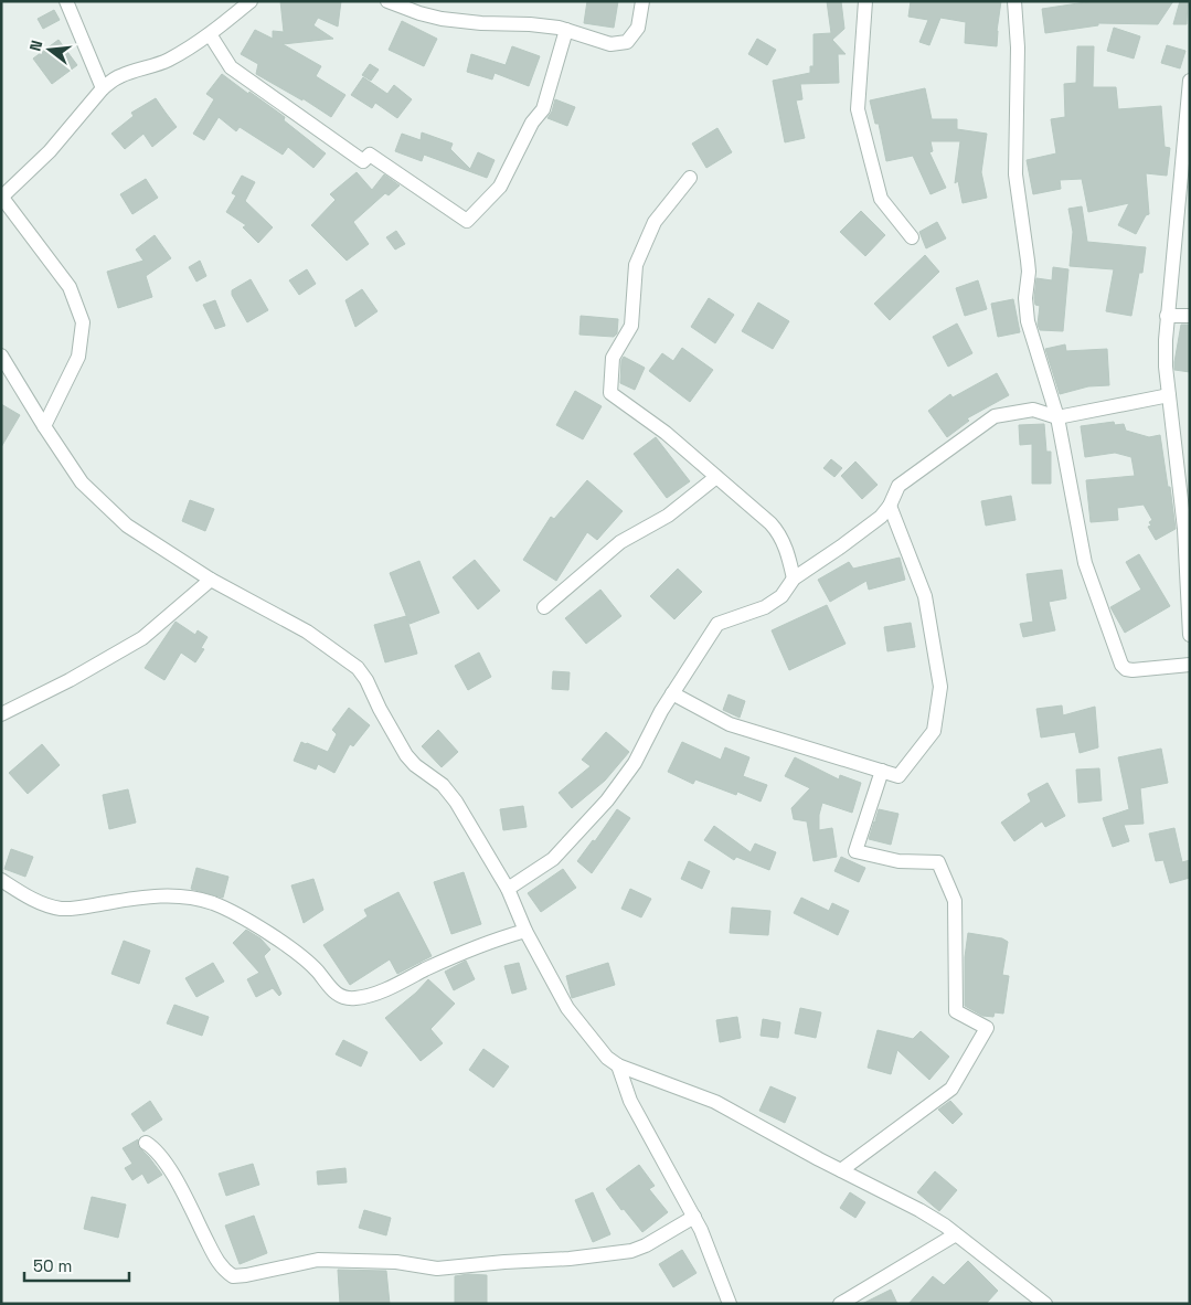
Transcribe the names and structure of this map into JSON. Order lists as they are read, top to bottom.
{
  "scale_bar": "50 m",
  "north": "left"
}
